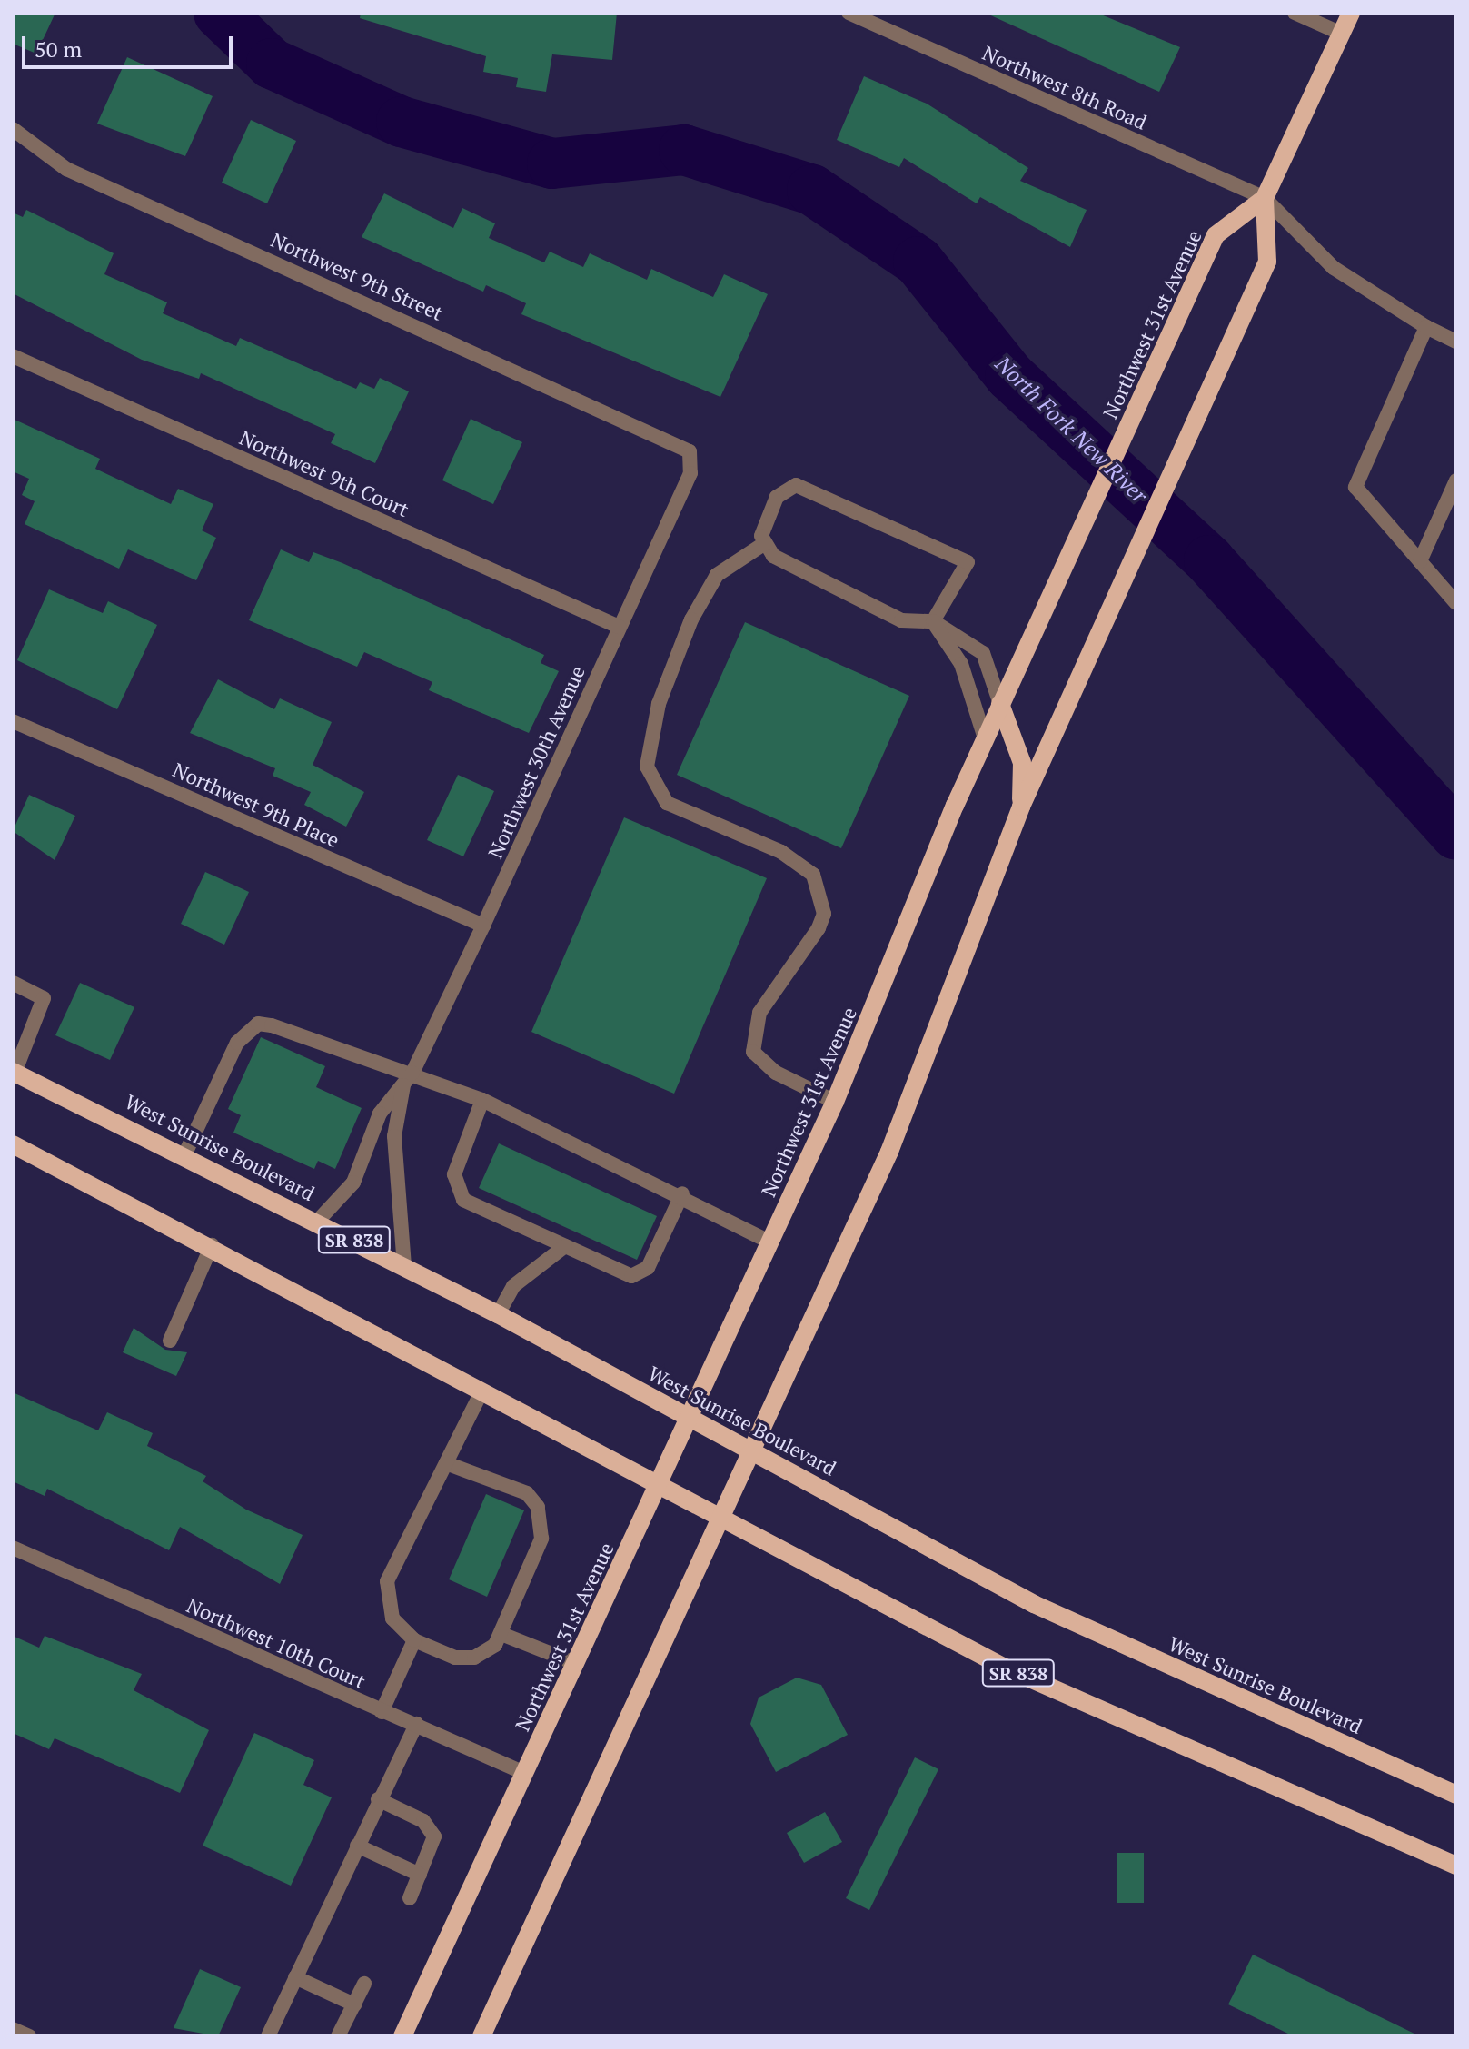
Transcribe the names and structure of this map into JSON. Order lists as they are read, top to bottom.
{
  "streets": {
    "main road": ["Northwest 31st Avenue", "West Sunrise Boulevard", "SR 838"],
    "street": [
      "Northwest 8th Road",
      "Northwest 9th Street",
      "Northwest 9th Court",
      "Northwest 30th Avenue",
      "Northwest 9th Place",
      "Northwest 10th Court"
    ]
  },
  "crossings": [
    ["Northwest 8th Road", "Northwest 31st Avenue"],
    ["Northwest 9th Street", "Northwest 30th Avenue"],
    ["Northwest 31st Avenue", "West Sunrise Boulevard"],
    ["Northwest 31st Avenue", "SR 838"],
    ["Northwest 31st Avenue", "Northwest 10th Court"],
    ["Northwest 9th Court", "Northwest 30th Avenue"],
    ["Northwest 30th Avenue", "Northwest 9th Place"],
    ["Northwest 30th Avenue", "West Sunrise Boulevard"]
  ],
  "water": ["North Fork New River"],
  "scale_bar": "50 m"
}
